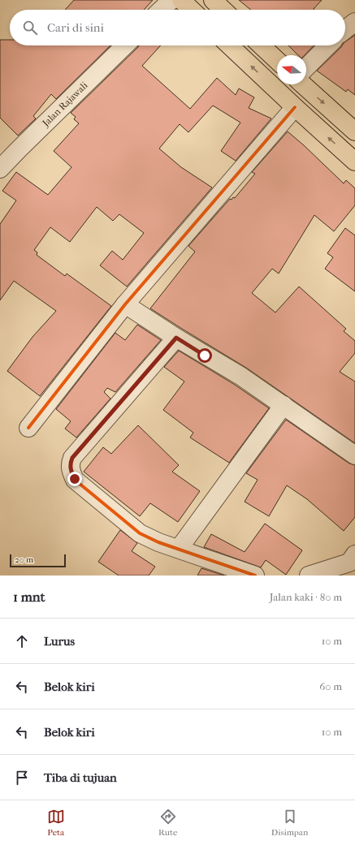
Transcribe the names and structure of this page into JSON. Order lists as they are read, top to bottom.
{
  "streets": {
    "street": ["Jalan Rajawali"]
  },
  "scale_bar": "20 m",
  "north": "left",
  "page": {
    "search": "Cari di sini",
    "scale": "20 m",
    "heading": ["1 mnt", "Jalan kaki · 80 m"],
    "list": [
      ["Lurus", "10 m"],
      ["Belok kiri", "60 m"],
      ["Belok kiri", "10 m"],
      "Tiba di tujuan"
    ],
    "nav": ["Peta", "Rute", "Disimpan"]
  }
}
